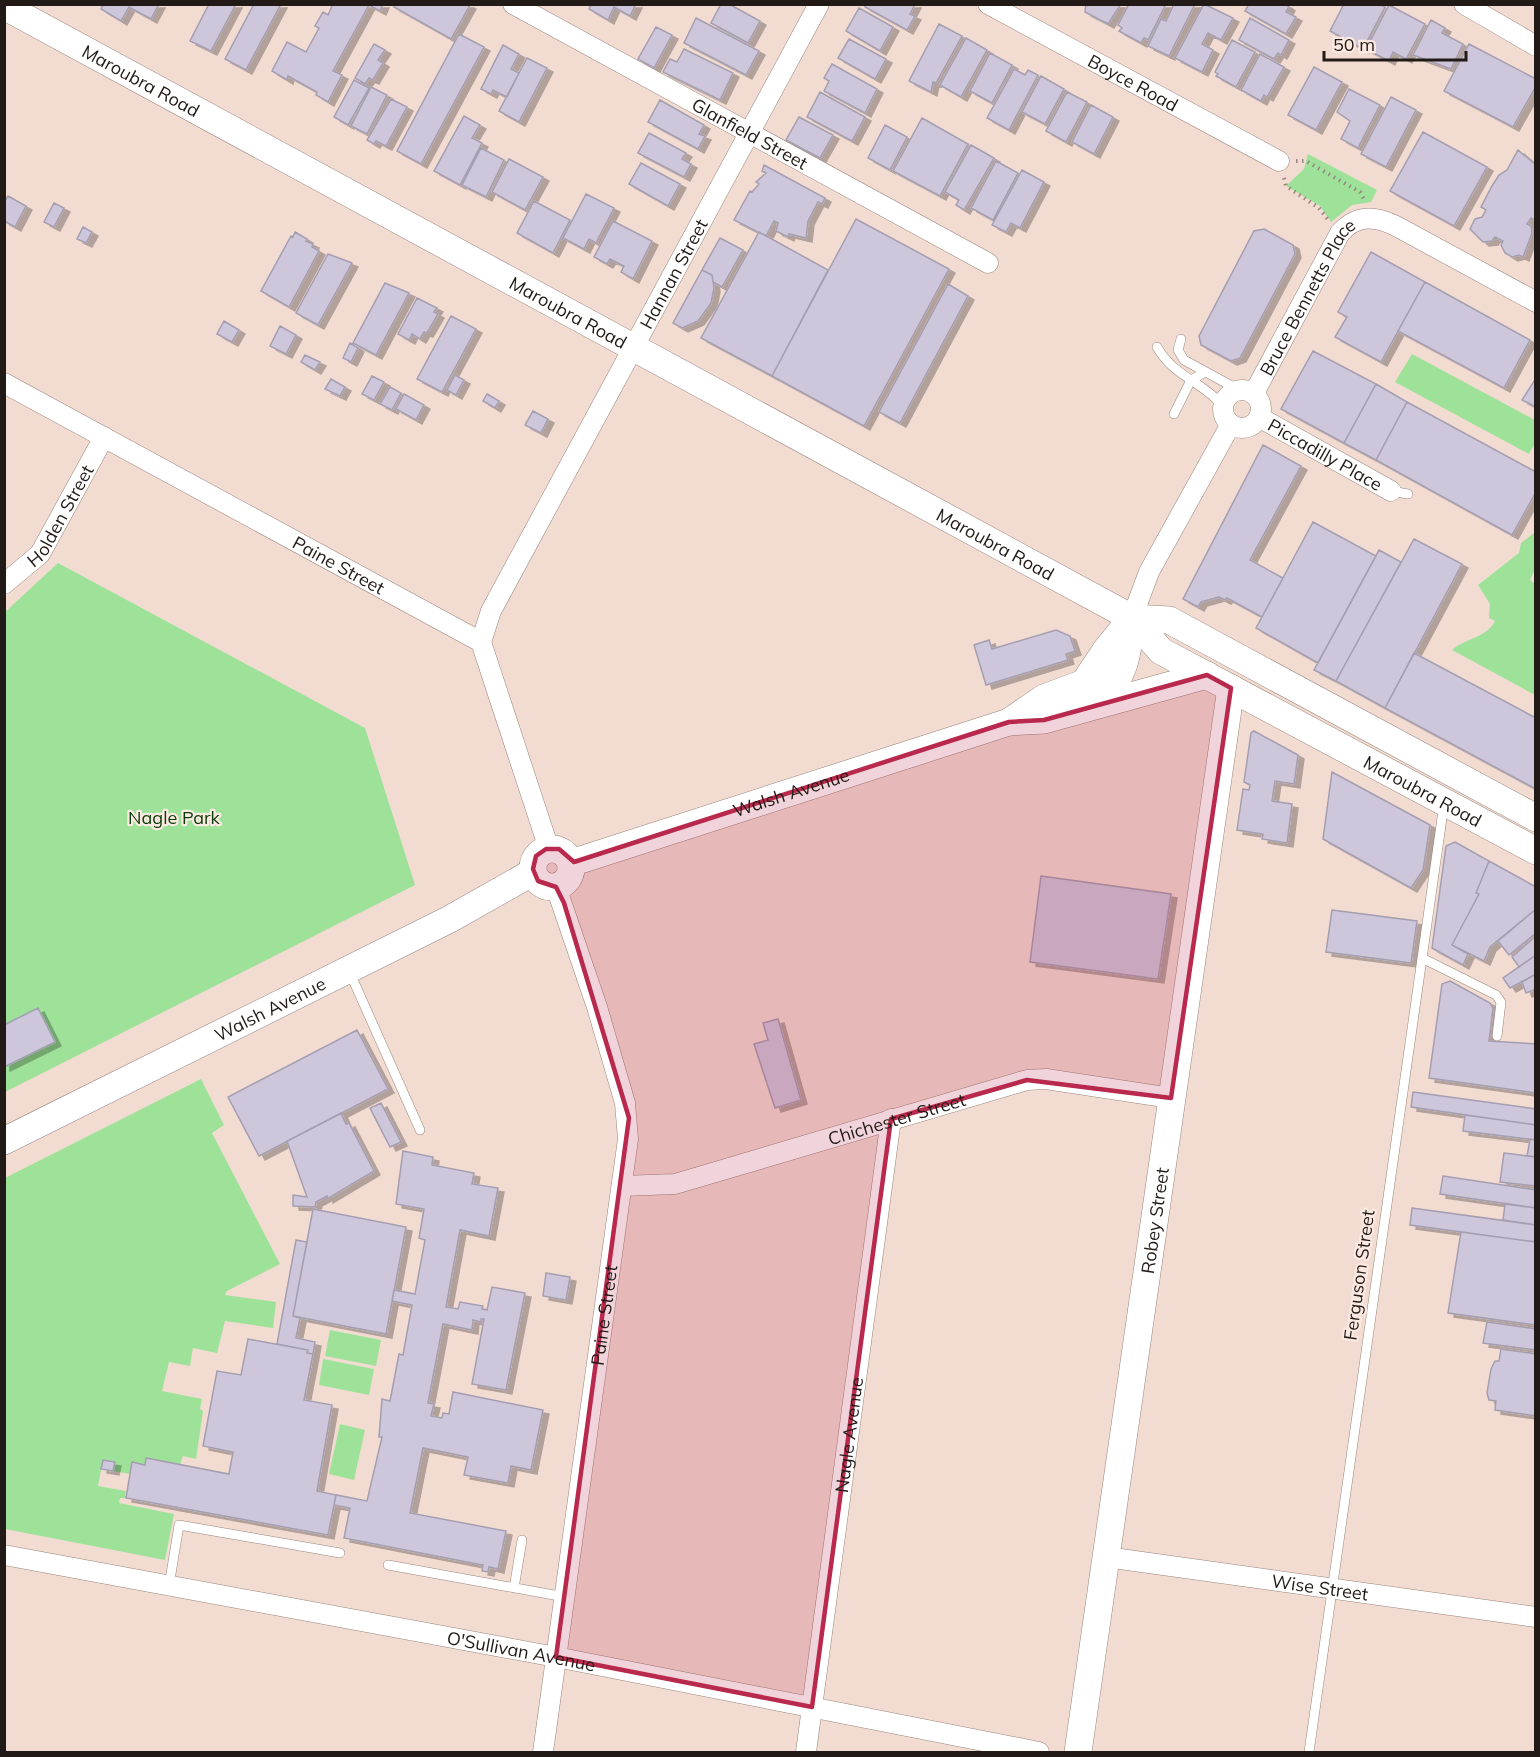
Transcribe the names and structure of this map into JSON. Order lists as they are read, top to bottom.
{
  "streets": {
    "street": [
      "Maroubra Road",
      "Boyce Road",
      "Glanfield Street",
      "Hannan Street",
      "Bruce Bennetts Place",
      "Piccadilly Place",
      "Holden Street",
      "Paine Street",
      "Walsh Avenue",
      "Chichester Street",
      "Robey Street",
      "Nagle Avenue",
      "Wise Street",
      "O'Sullivan Avenue"
    ],
    "lane": ["Ferguson Street"]
  },
  "crossings": [
    ["Maroubra Road", "Hannan Street"],
    ["Maroubra Road", "Walsh Avenue"],
    ["Maroubra Road", "Robey Street"],
    ["Maroubra Road", "Ferguson Street"],
    ["Glanfield Street", "Hannan Street"],
    ["Hannan Street", "Paine Street"],
    ["Bruce Bennetts Place", "Piccadilly Place"],
    ["Holden Street", "Paine Street"],
    ["Paine Street", "Walsh Avenue"],
    ["Paine Street", "Chichester Street"],
    ["Paine Street", "O'Sullivan Avenue"],
    ["Chichester Street", "Robey Street"],
    ["Chichester Street", "Nagle Avenue"],
    ["Robey Street", "Wise Street"],
    ["Ferguson Street", "Wise Street"],
    ["Nagle Avenue", "O'Sullivan Avenue"]
  ],
  "parks": ["Nagle Park"],
  "scale_bar": "50 m"
}
